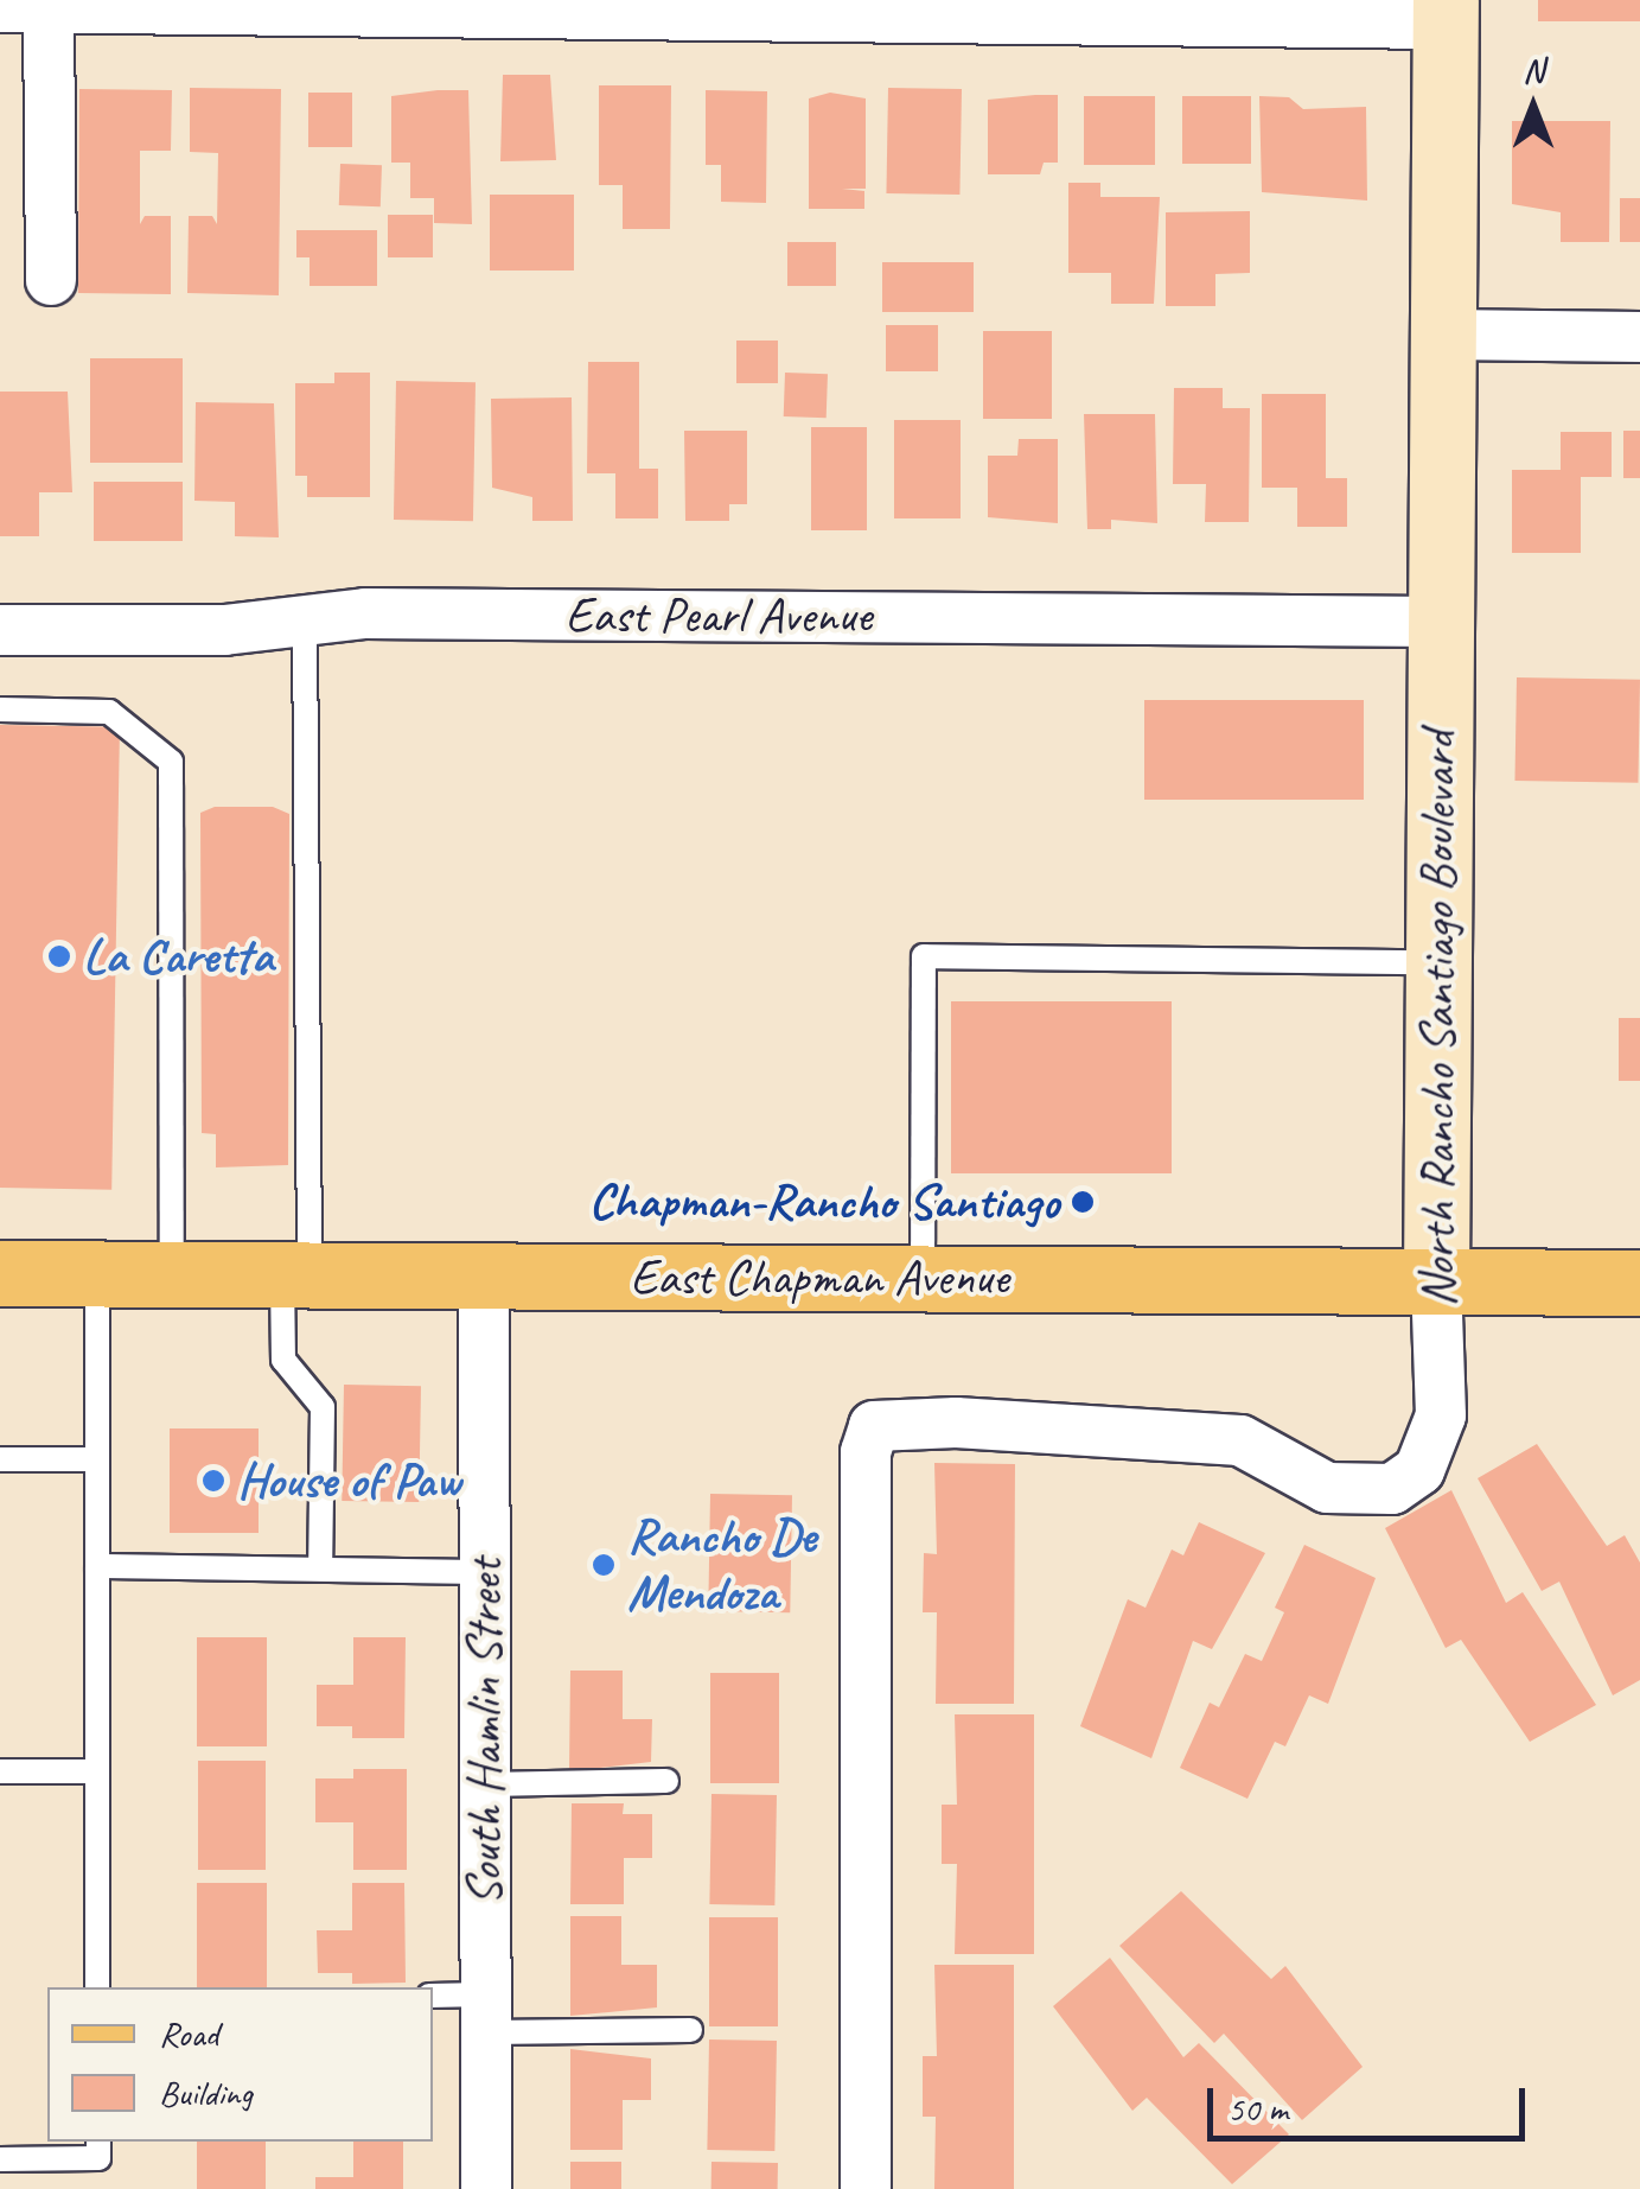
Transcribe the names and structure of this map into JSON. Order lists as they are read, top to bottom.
{
  "streets": {
    "main road": ["East Chapman Avenue"],
    "street": ["East Pearl Avenue", "North Rancho Santiago Boulevard", "South Hamlin Street"]
  },
  "crossings": [
    ["East Pearl Avenue", "North Rancho Santiago Boulevard"],
    ["North Rancho Santiago Boulevard", "East Chapman Avenue"],
    ["East Chapman Avenue", "South Hamlin Street"]
  ],
  "places": [
    "La Caretta",
    "Chapman-Rancho Santiago",
    "House of Paw",
    "Rancho De Mendoza"
  ],
  "legend": ["Road", "Building"],
  "scale_bar": "50 m",
  "north": "top"
}
